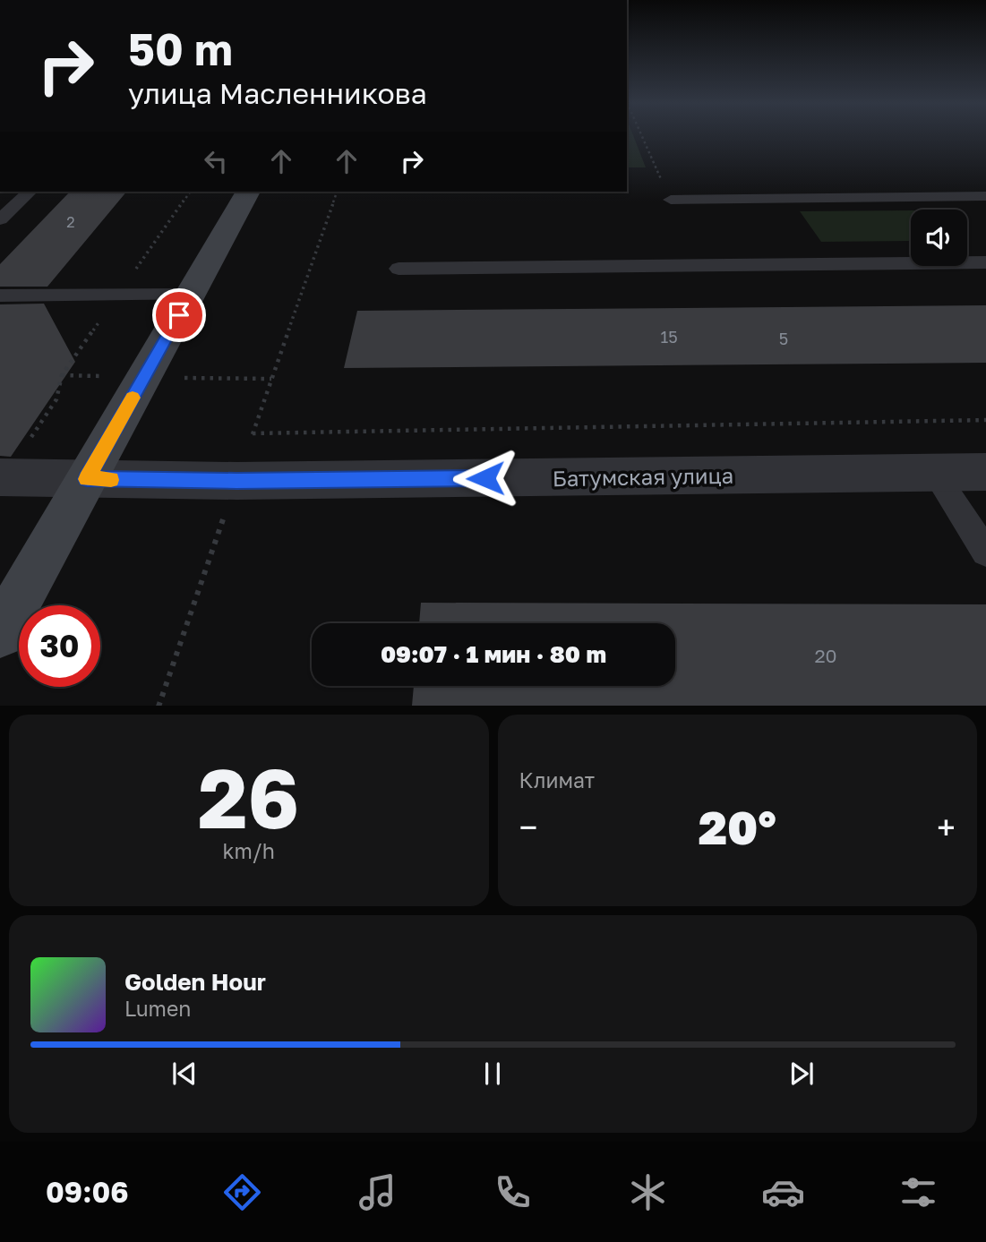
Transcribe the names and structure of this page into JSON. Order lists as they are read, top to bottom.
{
  "streets": {
    "street": ["Батумская улица"]
  },
  "house_numbers": [
    "2",
    "15",
    "5",
    "20"
  ],
  "page": {
    "turn": ["50 m", "улица Масленникова"],
    "limit": "30",
    "trip": "09:07 · 1 мин · 80 m",
    "tile": [
      ["26", "km/h"],
      "Климат"
    ],
    "heat": ["−", "20°", "+"],
    "song": ["Golden Hour", "Lumen"],
    "tabs": "09:06"
  }
}
